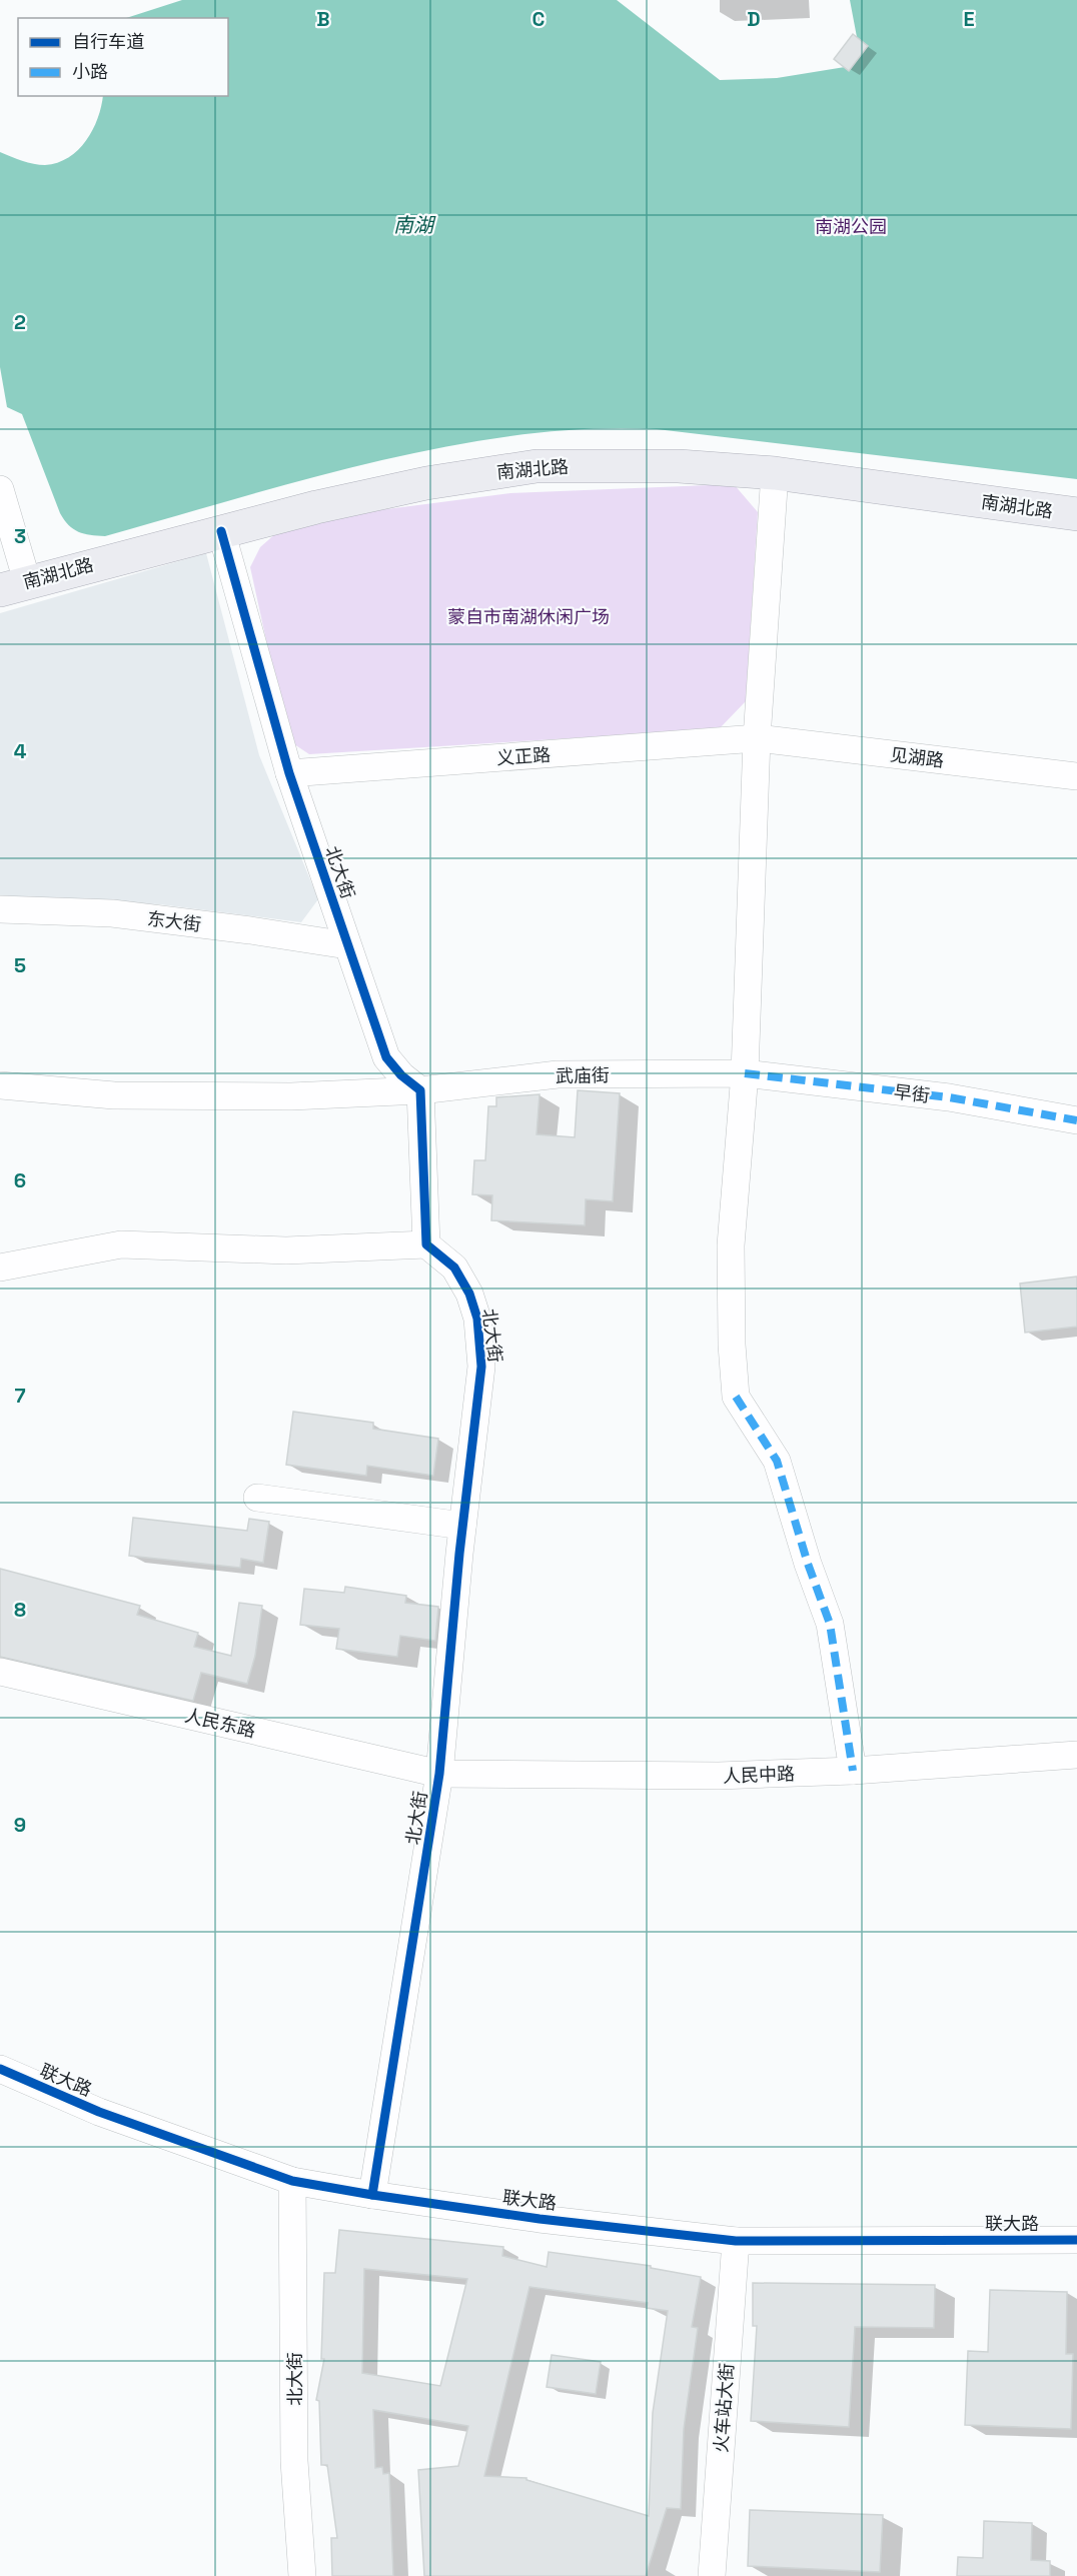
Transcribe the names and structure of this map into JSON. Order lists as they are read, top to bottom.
{
  "streets": {
    "main road": ["南湖北路"],
    "street": [
      "义正路",
      "见湖路",
      "北大街",
      "东大街",
      "武庙街",
      "早街",
      "人民东路",
      "人民中路",
      "联大路",
      "火车站大街"
    ]
  },
  "crossings": [
    ["南湖北路", "北大街"],
    ["义正路", "见湖路"],
    ["义正路", "北大街"],
    ["北大街", "东大街"],
    ["北大街", "武庙街"],
    ["北大街", "人民东路"],
    ["北大街", "人民中路"],
    ["北大街", "联大路"],
    ["武庙街", "早街"],
    ["人民东路", "人民中路"],
    ["联大路", "火车站大街"]
  ],
  "water": ["南湖"],
  "parks": ["南湖公园", "蒙自市南湖休闲广场"],
  "legend": ["自行车道", "小路"],
  "grid": {
    "columns": [
      "B",
      "C",
      "D",
      "E"
    ],
    "rows": [
      "2",
      "3",
      "4",
      "5",
      "6",
      "7",
      "8",
      "9"
    ]
  }
}
